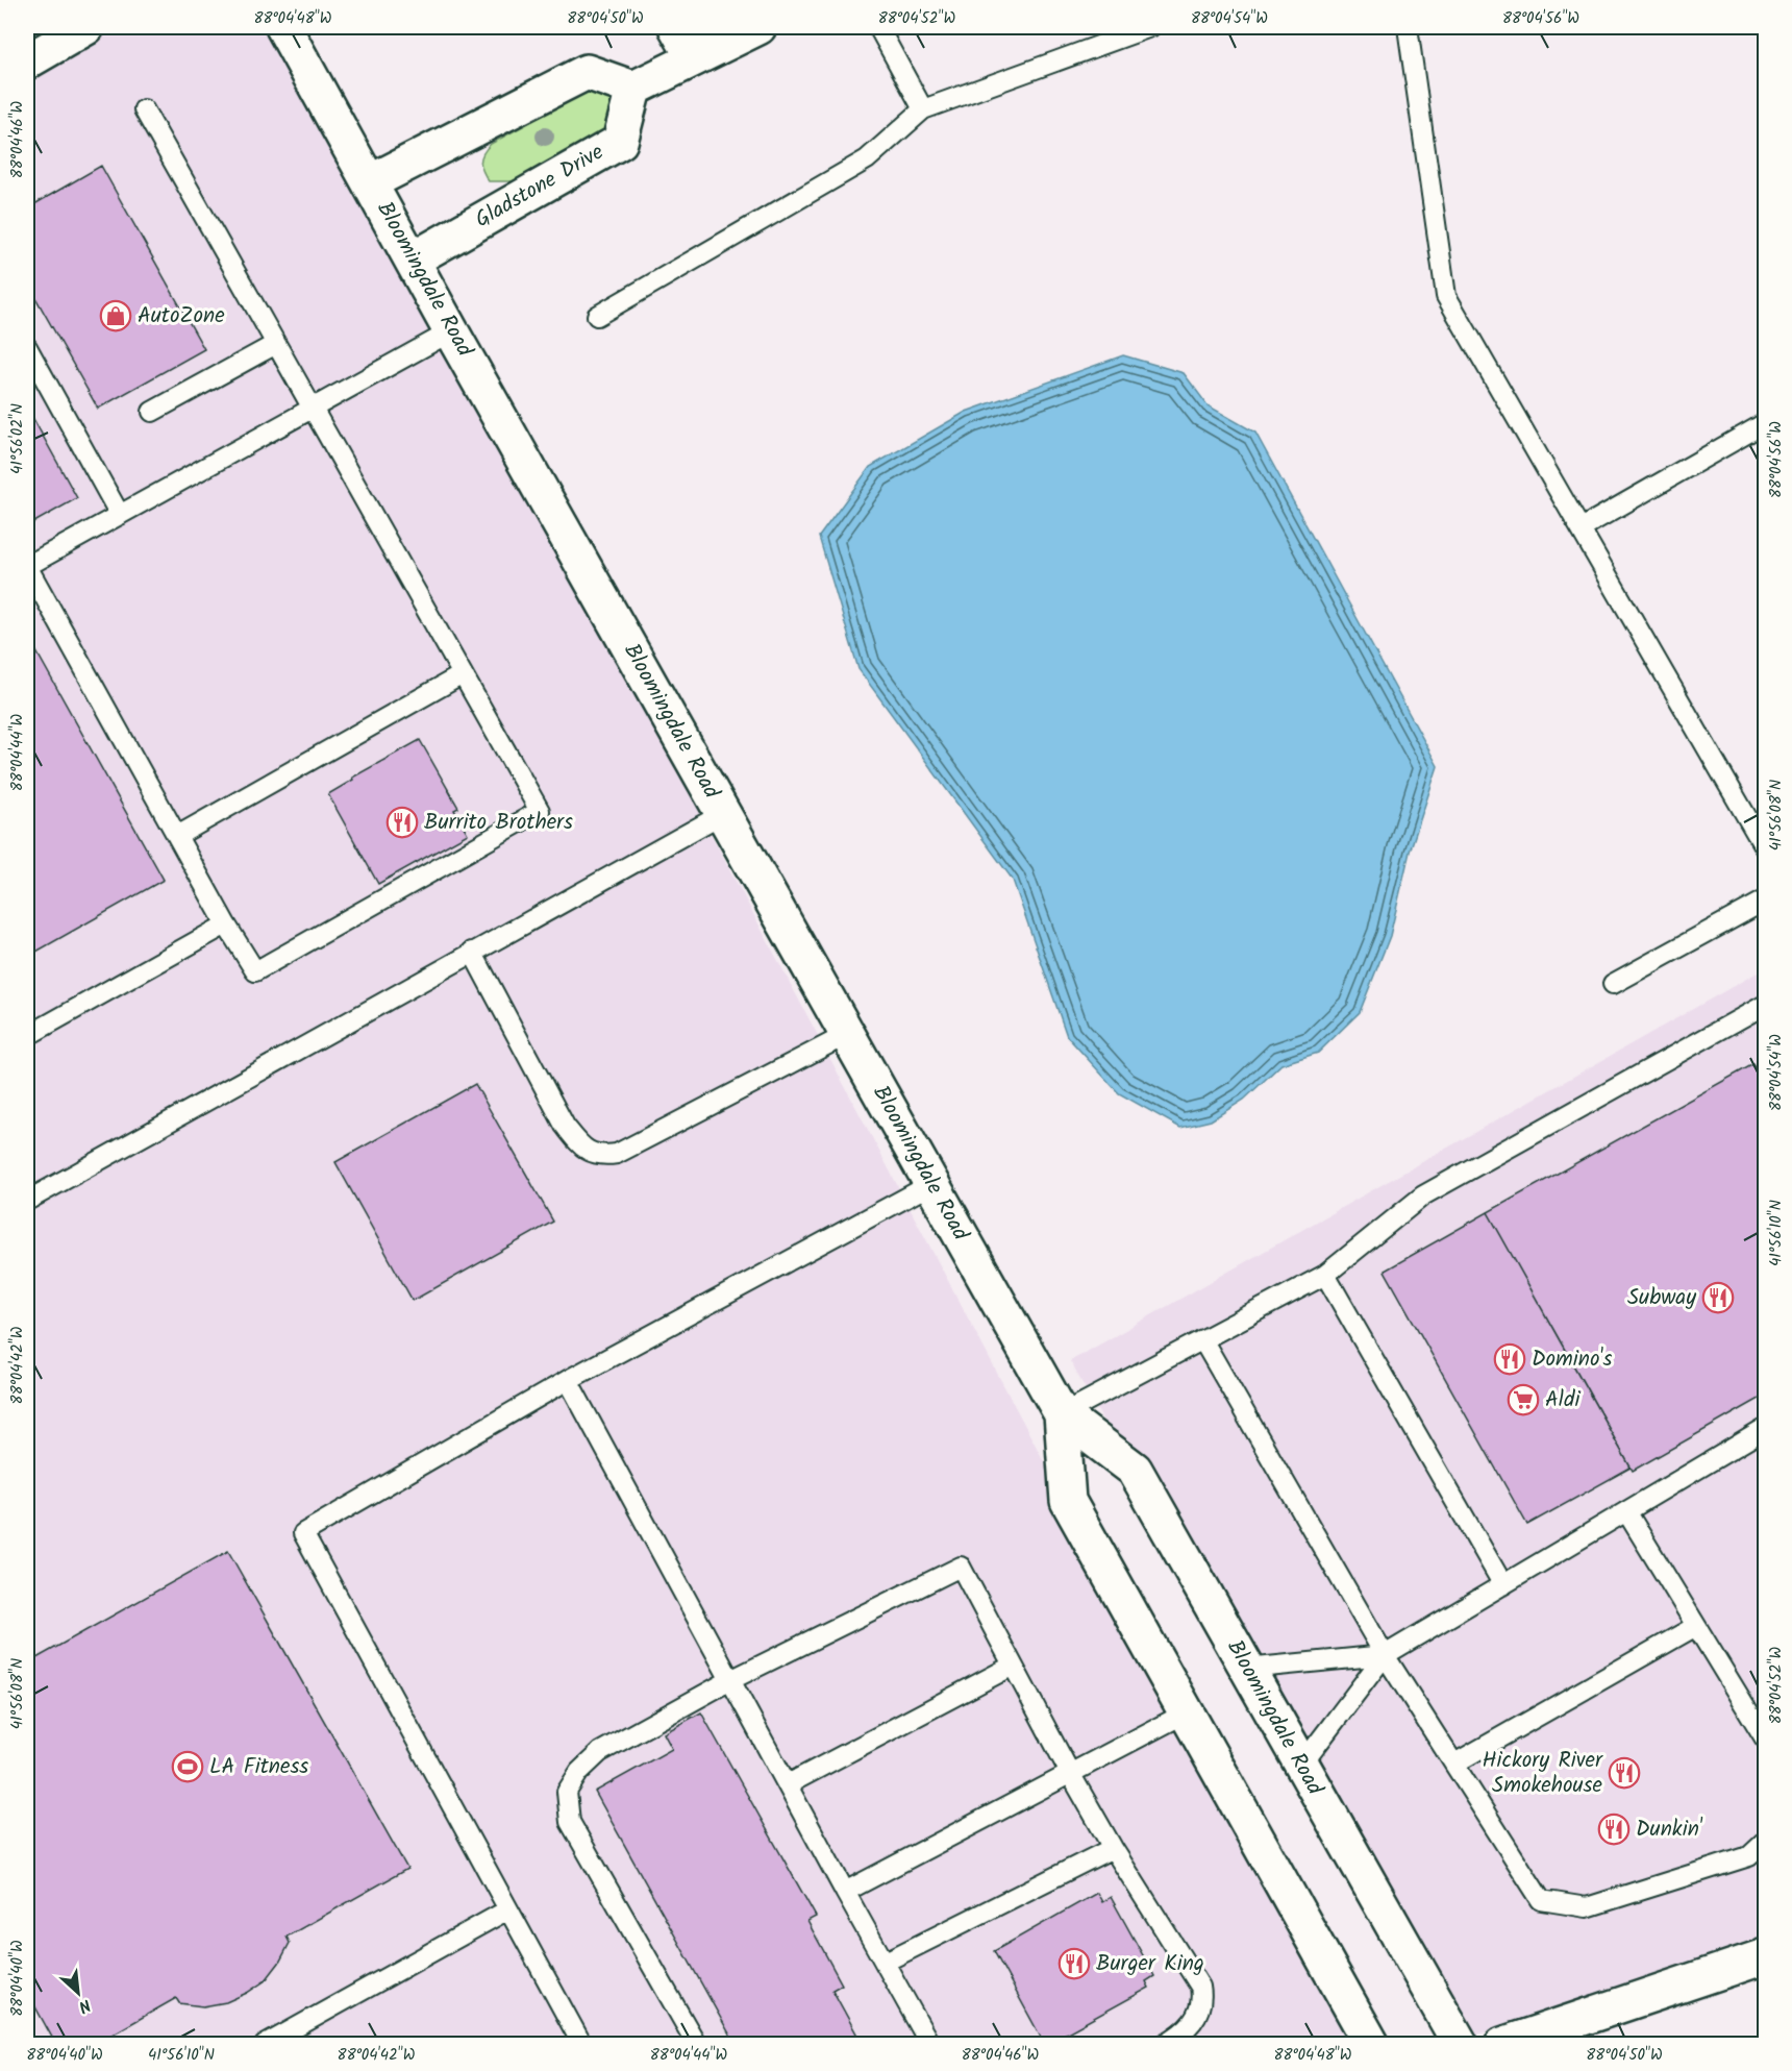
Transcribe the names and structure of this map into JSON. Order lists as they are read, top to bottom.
{
  "streets": {
    "main road": ["Gladstone Drive", "Bloomingdale Road"]
  },
  "crossings": [
    ["Gladstone Drive", "Bloomingdale Road"]
  ],
  "places": {
    "shop": ["AutoZone"],
    "restaurant": [
      "Burrito Brothers",
      "Subway",
      "Domino's",
      "Hickory River Smokehouse",
      "Dunkin'",
      "Burger King"
    ],
    "supermarket": ["Aldi"],
    "sports": ["LA Fitness"]
  },
  "north": "bottom right",
  "coordinates": [
    "88°04'48\"W",
    "88°04'50\"W",
    "88°04'52\"W",
    "88°04'54\"W",
    "88°04'56\"W",
    "88°04'46\"W",
    "41°56'02\"N",
    "88°04'44\"W",
    "41°56'08\"N",
    "41°56'10\"N",
    "88°04'42\"W",
    "88°04'40\"W"
  ]
}
